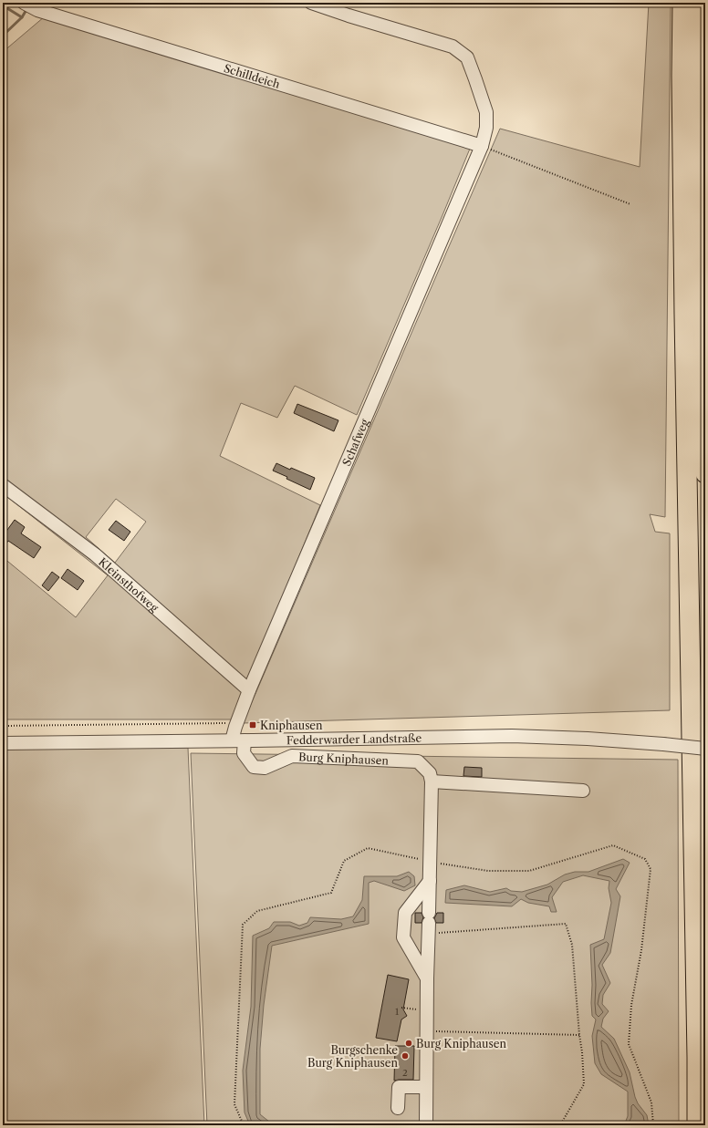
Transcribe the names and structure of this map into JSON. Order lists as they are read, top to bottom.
{
  "streets": {
    "street": [
      "Schilldeich",
      "Schafweg",
      "Kleinsthofweg",
      "Fedderwarder Landstraße",
      "Burg Kniphausen"
    ]
  },
  "crossings": [
    ["Schilldeich", "Schafweg"],
    ["Schafweg", "Kleinsthofweg"],
    ["Schafweg", "Fedderwarder Landstraße"],
    ["Schafweg", "Burg Kniphausen"],
    ["Fedderwarder Landstraße", "Burg Kniphausen"]
  ],
  "places": {
    "transit": ["Kniphausen"],
    "other": ["Burg Kniphausen", "Burgschenke Burg Kniphausen"]
  },
  "house_numbers": ["1", "2"]
}
